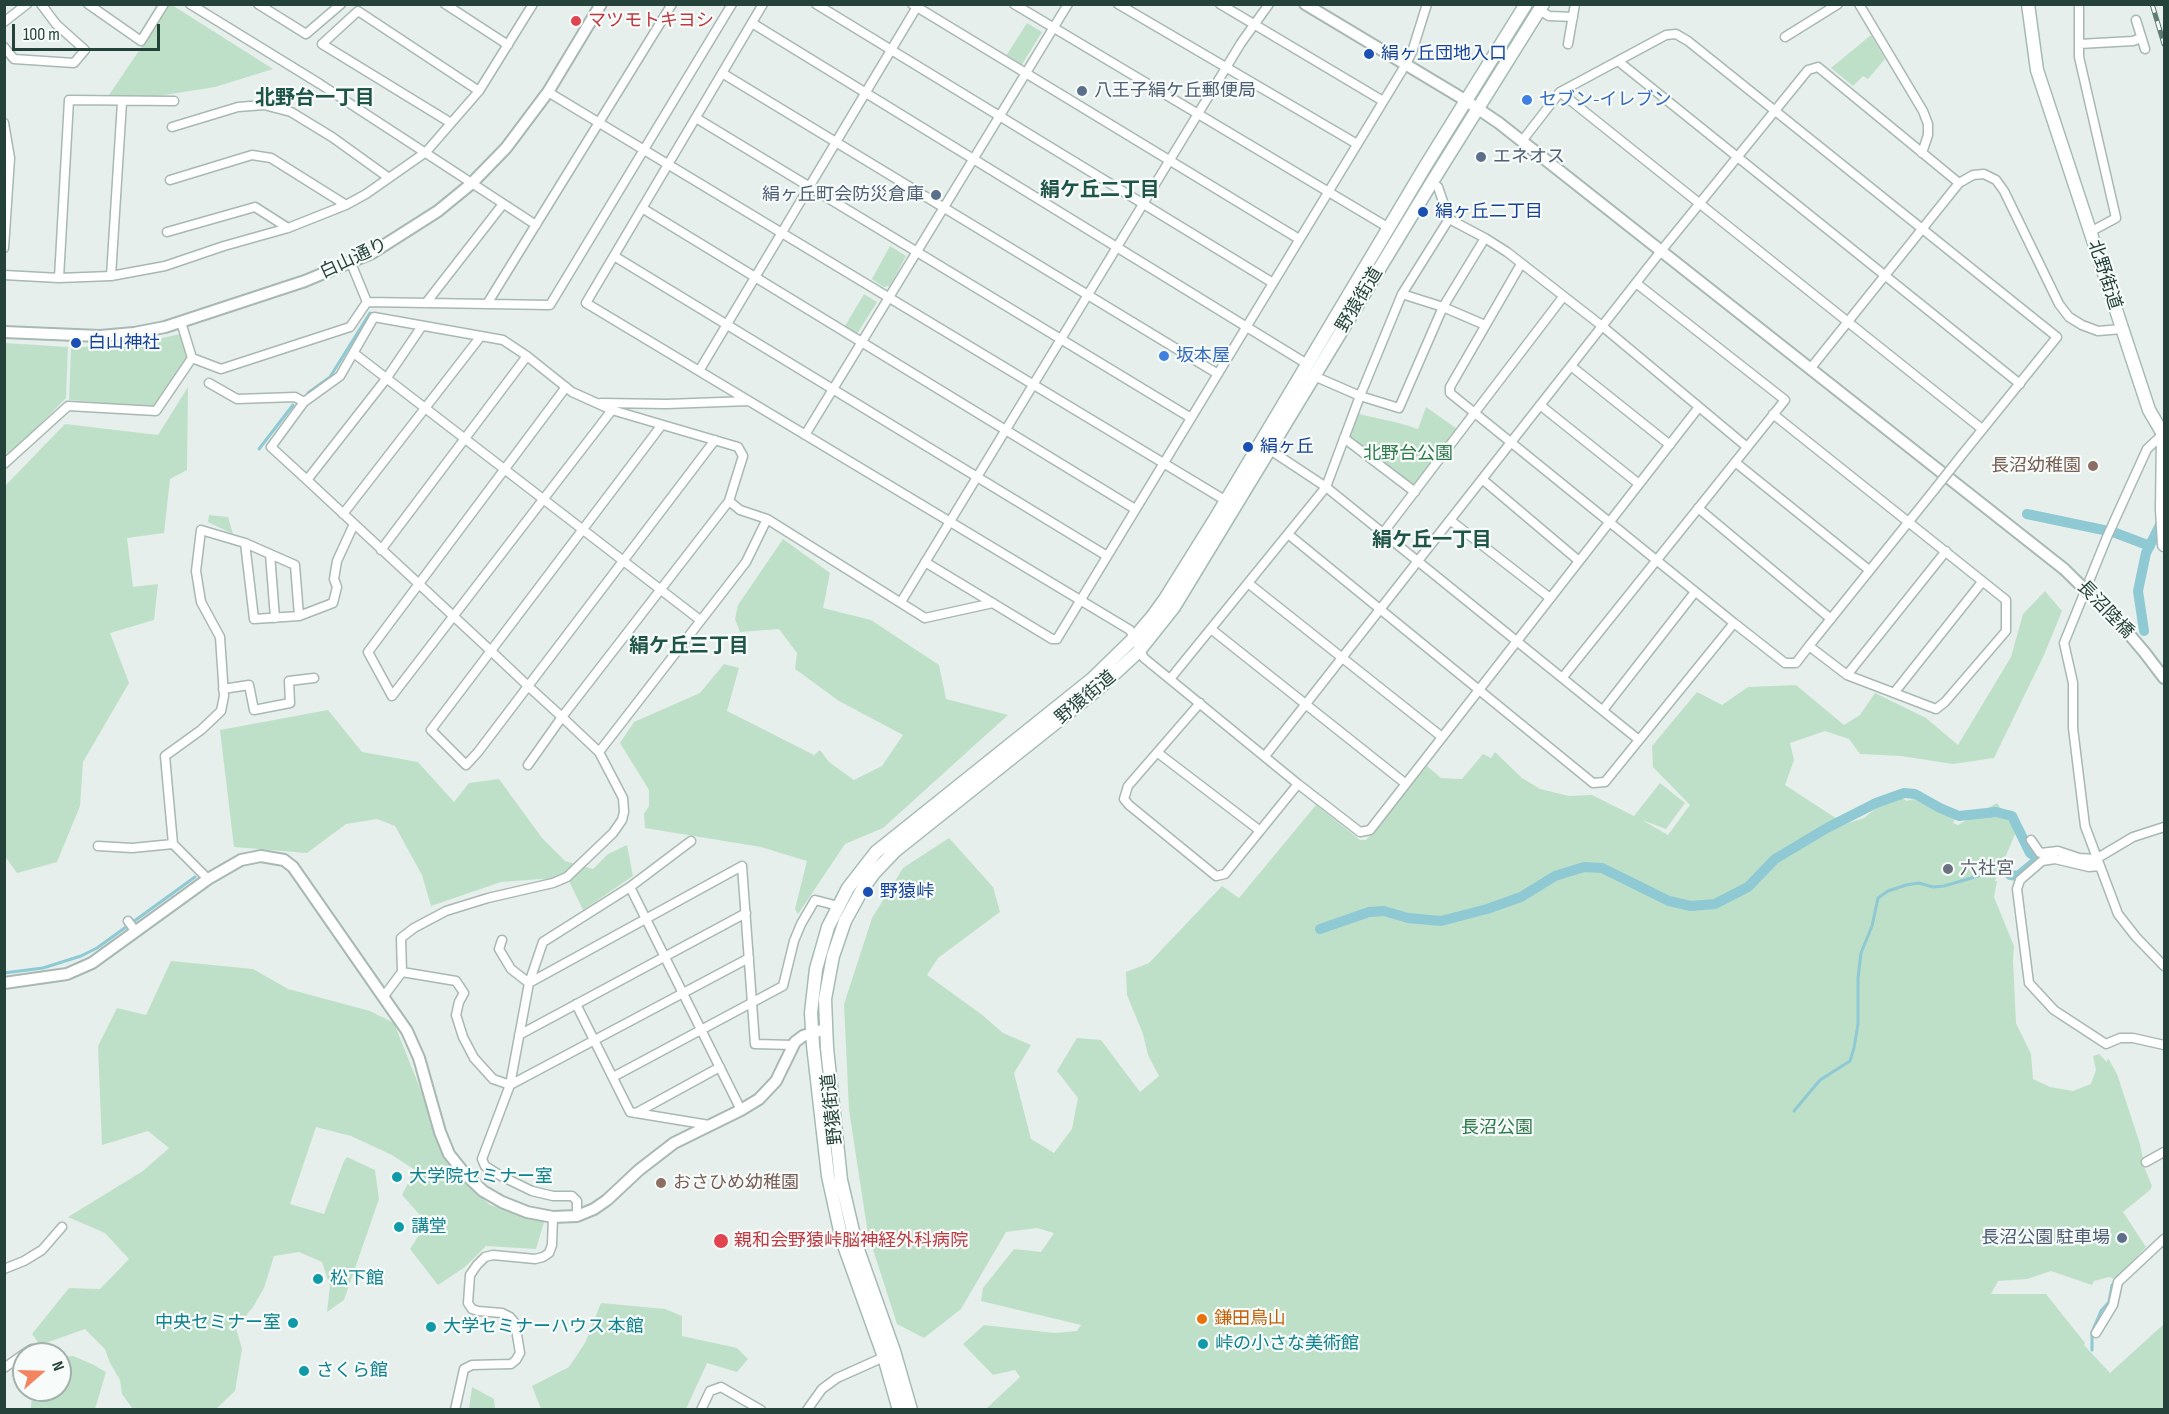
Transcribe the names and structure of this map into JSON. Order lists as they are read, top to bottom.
{
  "streets": {
    "main road": ["北野街道", "野猿街道"],
    "street": ["白山通り", "長沼陸橋"]
  },
  "crossings": [
    ["野猿街道", "長沼陸橋"]
  ],
  "districts": [
    "北野台一丁目",
    "絹ケ丘二丁目",
    "絹ケ丘一丁目",
    "絹ケ丘三丁目"
  ],
  "parks": ["北野台公園", "長沼公園"],
  "places": [
    "マツモトキヨシ",
    "絹ヶ丘団地入口",
    "八王子絹ケ丘郵便局",
    "セブン-イレブン",
    "エネオス",
    "絹ヶ丘町会防災倉庫",
    "絹ヶ丘二丁目",
    "白山神社",
    "坂本屋",
    "絹ヶ丘",
    "長沼幼稚園",
    "六社宮",
    "野猿峠",
    "大学院セミナー室",
    "おさひめ幼稚園",
    "講堂",
    "長沼公園 駐車場",
    "親和会野猿峠脳神経外科病院",
    "松下館",
    "鎌田鳥山",
    "中央セミナー室",
    "大学セミナーハウス 本館",
    "峠の小さな美術館",
    "さくら館"
  ],
  "scale_bar": "100 m",
  "north": "right"
}
